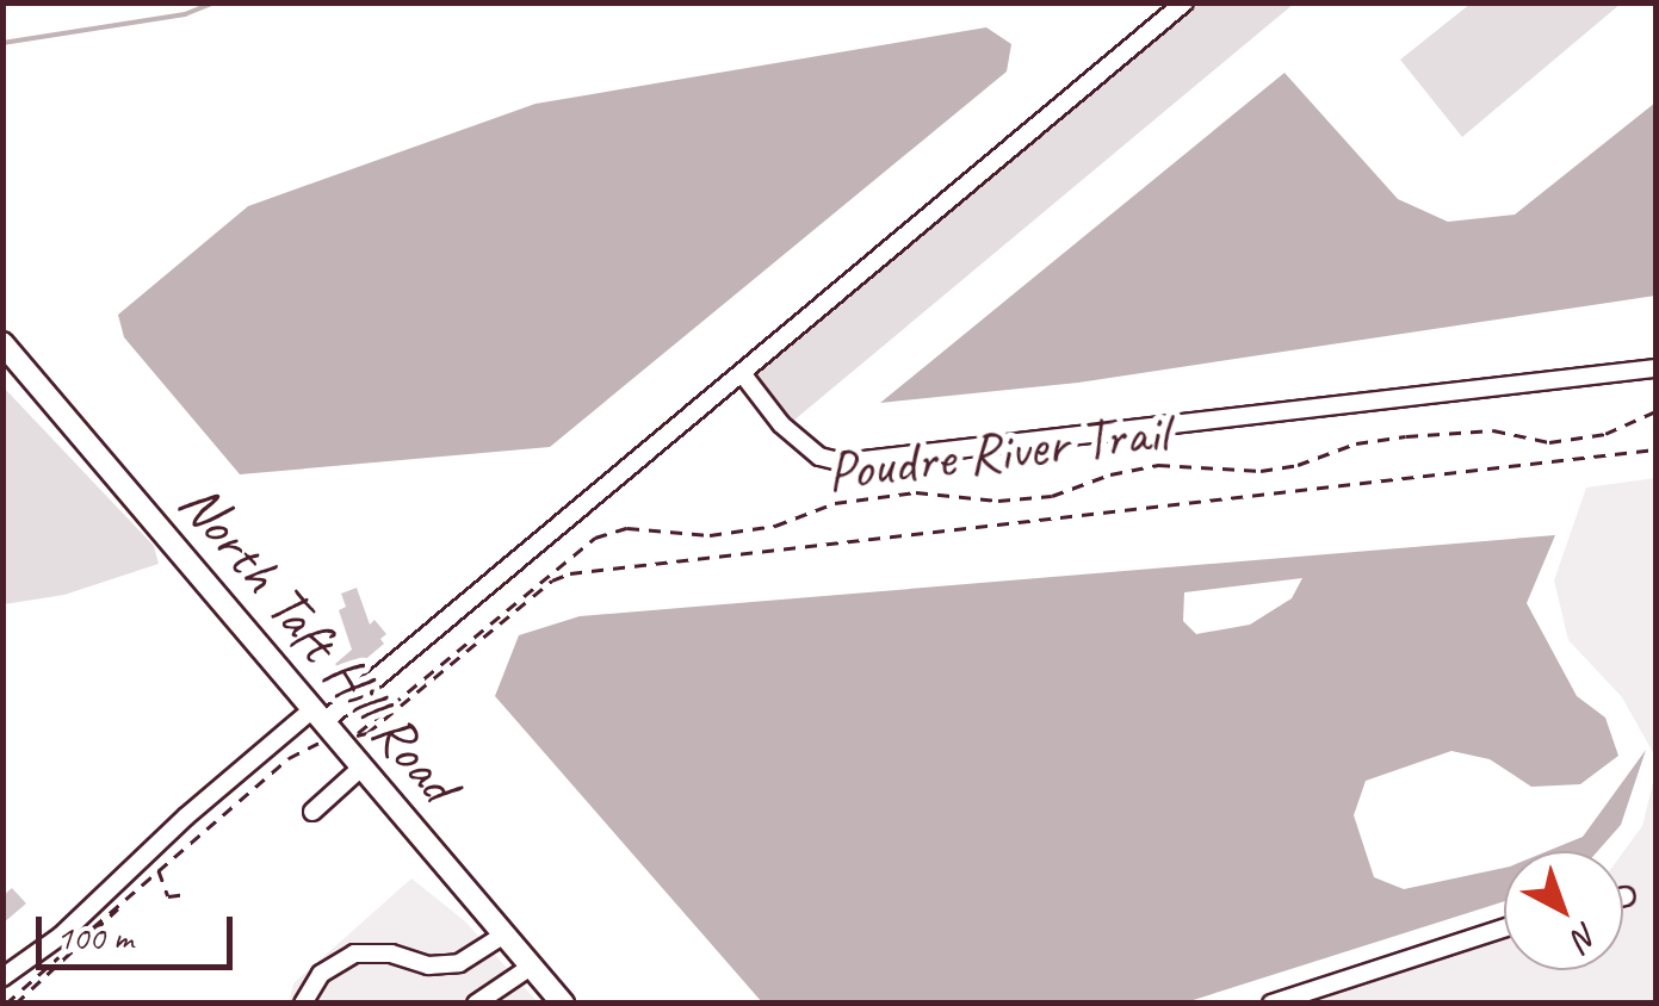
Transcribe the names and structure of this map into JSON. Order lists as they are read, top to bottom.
{
  "streets": {
    "main road": ["North Taft Hill Road"],
    "path": ["Poudre River Trail"]
  },
  "crossings": [
    ["Poudre River Trail", "North Taft Hill Road"]
  ],
  "scale_bar": "100 m",
  "north": "bottom right"
}
